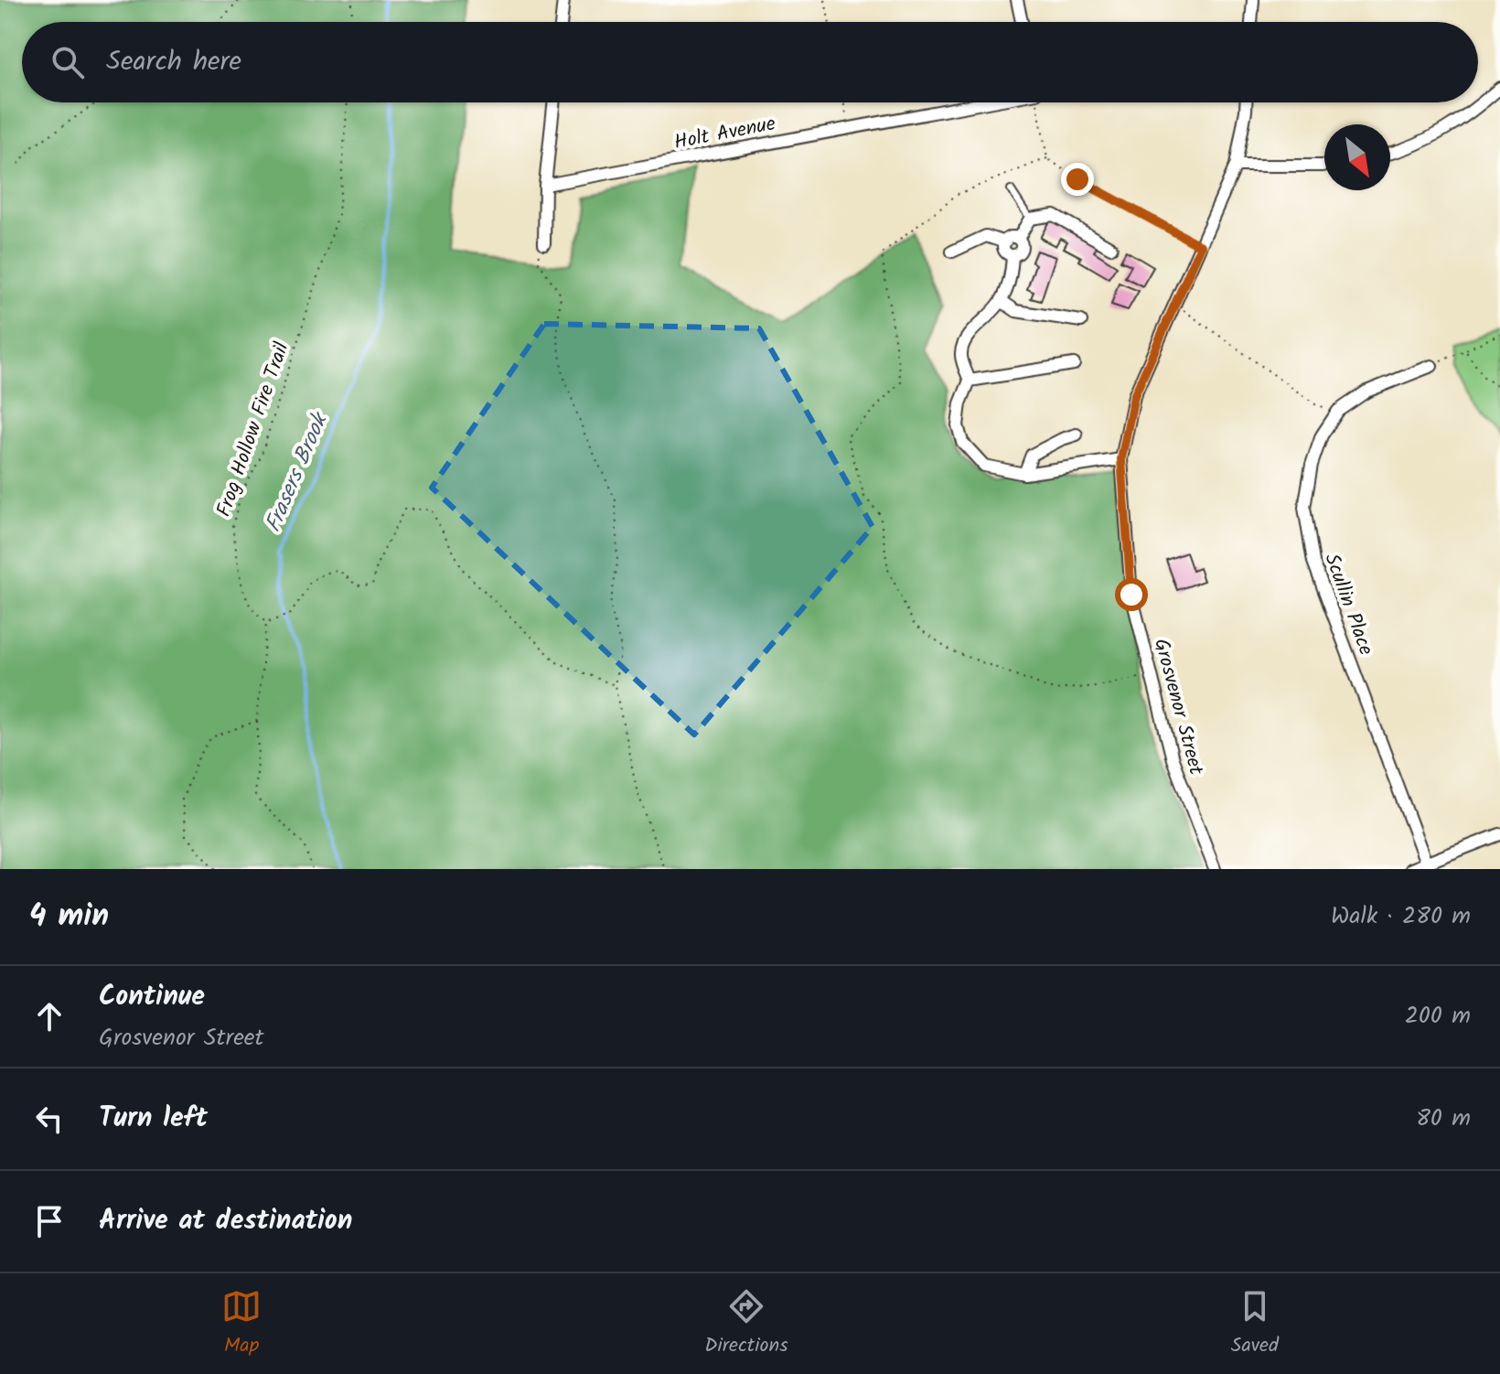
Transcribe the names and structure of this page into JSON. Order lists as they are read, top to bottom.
{
  "streets": {
    "street": ["Holt Avenue", "Scullin Place", "Grosvenor Street"],
    "path": ["Frog Hollow Fire Trail"]
  },
  "water": ["Frasers Brook"],
  "north": "bottom right",
  "page": {
    "search": "Search here",
    "heading": ["4 min", "Walk · 280 m"],
    "list": [
      ["Continue", "Grosvenor Street", "200 m"],
      ["Turn left", "80 m"],
      "Arrive at destination"
    ],
    "nav": ["Map", "Directions", "Saved"]
  }
}
